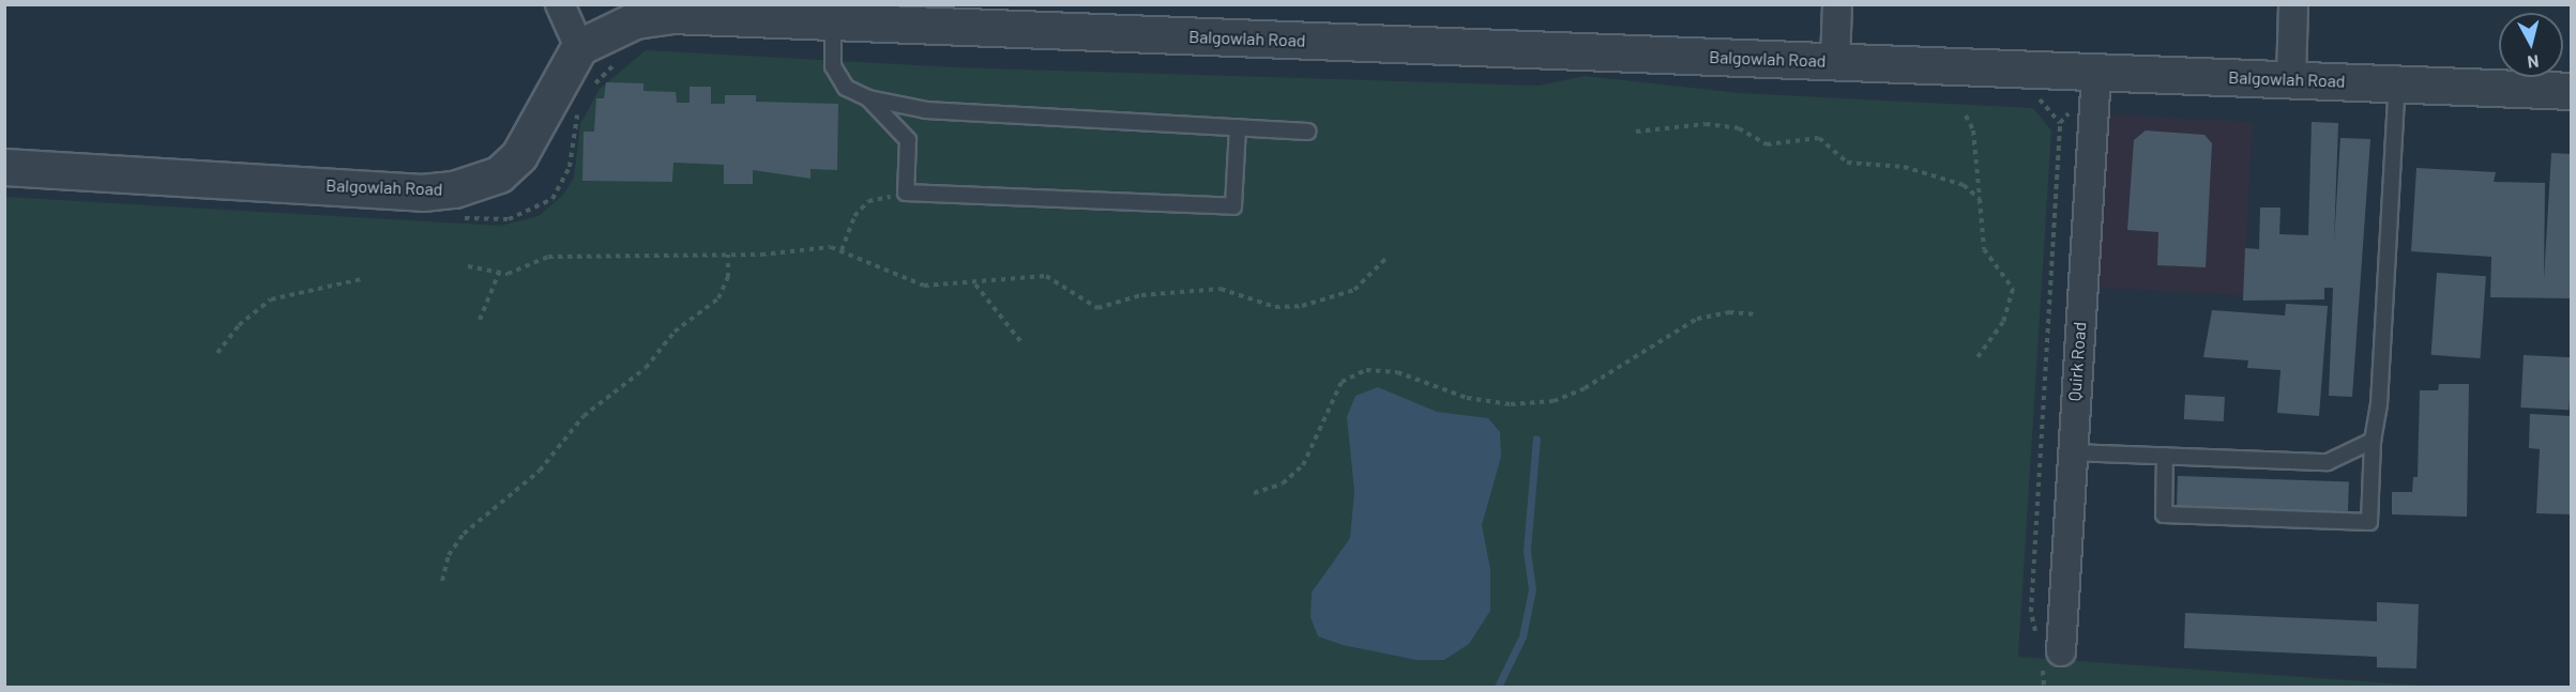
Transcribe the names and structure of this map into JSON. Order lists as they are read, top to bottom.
{
  "streets": {
    "street": ["Balgowlah Road", "Quirk Road"]
  },
  "crossings": [
    ["Balgowlah Road", "Quirk Road"]
  ],
  "north": "bottom"
}
